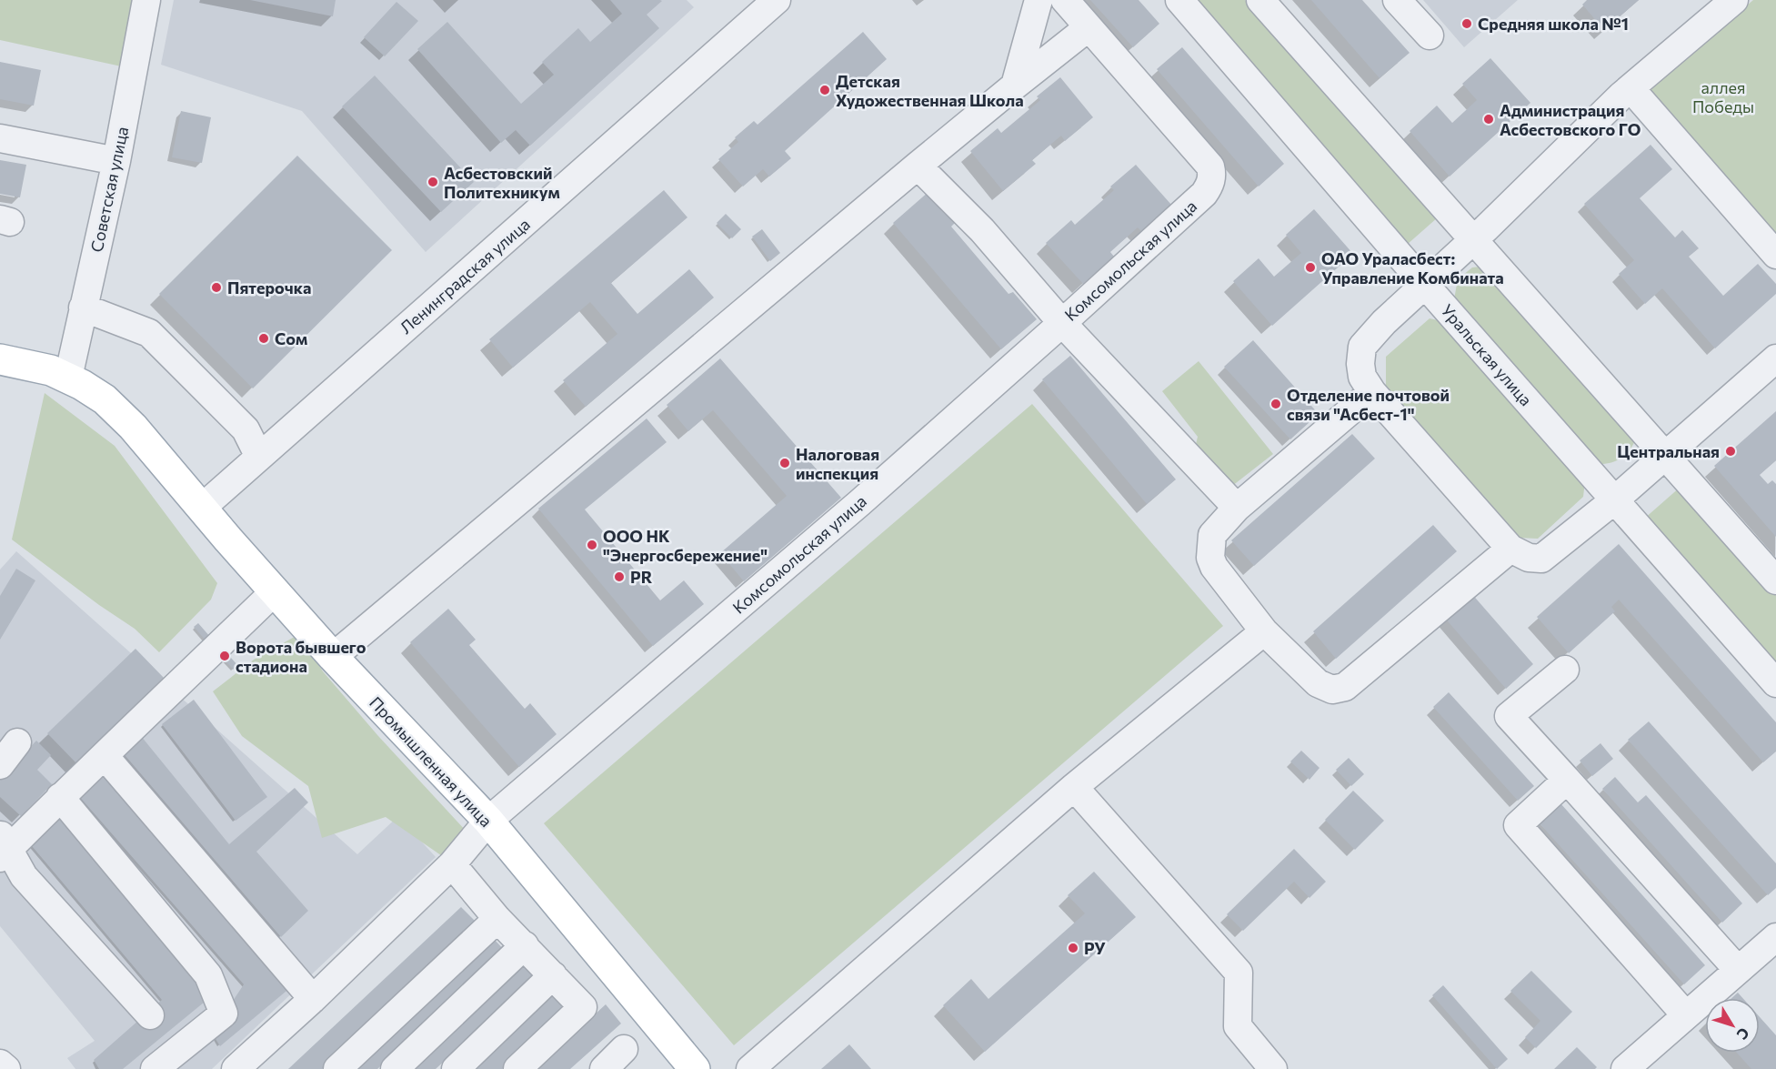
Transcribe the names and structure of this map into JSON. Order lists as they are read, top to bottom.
{
  "streets": {
    "main road": ["Промышленная улица"],
    "street": [
      "Советская улица",
      "Комсомольская улица",
      "Ленинградская улица",
      "Уральская улица"
    ]
  },
  "crossings": [
    ["Советская улица", "Промышленная улица"],
    ["Комсомольская улица", "Промышленная улица"],
    ["Ленинградская улица", "Промышленная улица"]
  ],
  "parks": ["аллея Победы"],
  "places": [
    "Средняя школа №1",
    "Детская Художественная Школа",
    "Администрация Асбестовского ГО",
    "Асбестовский Политехникум",
    "ОАО Ураласбест: Управление Комбината",
    "Пятерочка",
    "Сом",
    "Отделение почтовой связи \"Асбест-1\"",
    "Центральная",
    "Налоговая инспекция",
    "ООО НК \"Энергосбережение\"",
    "PR",
    "Ворота бывшего стадиона",
    "РУ"
  ],
  "north": "bottom right"
}
